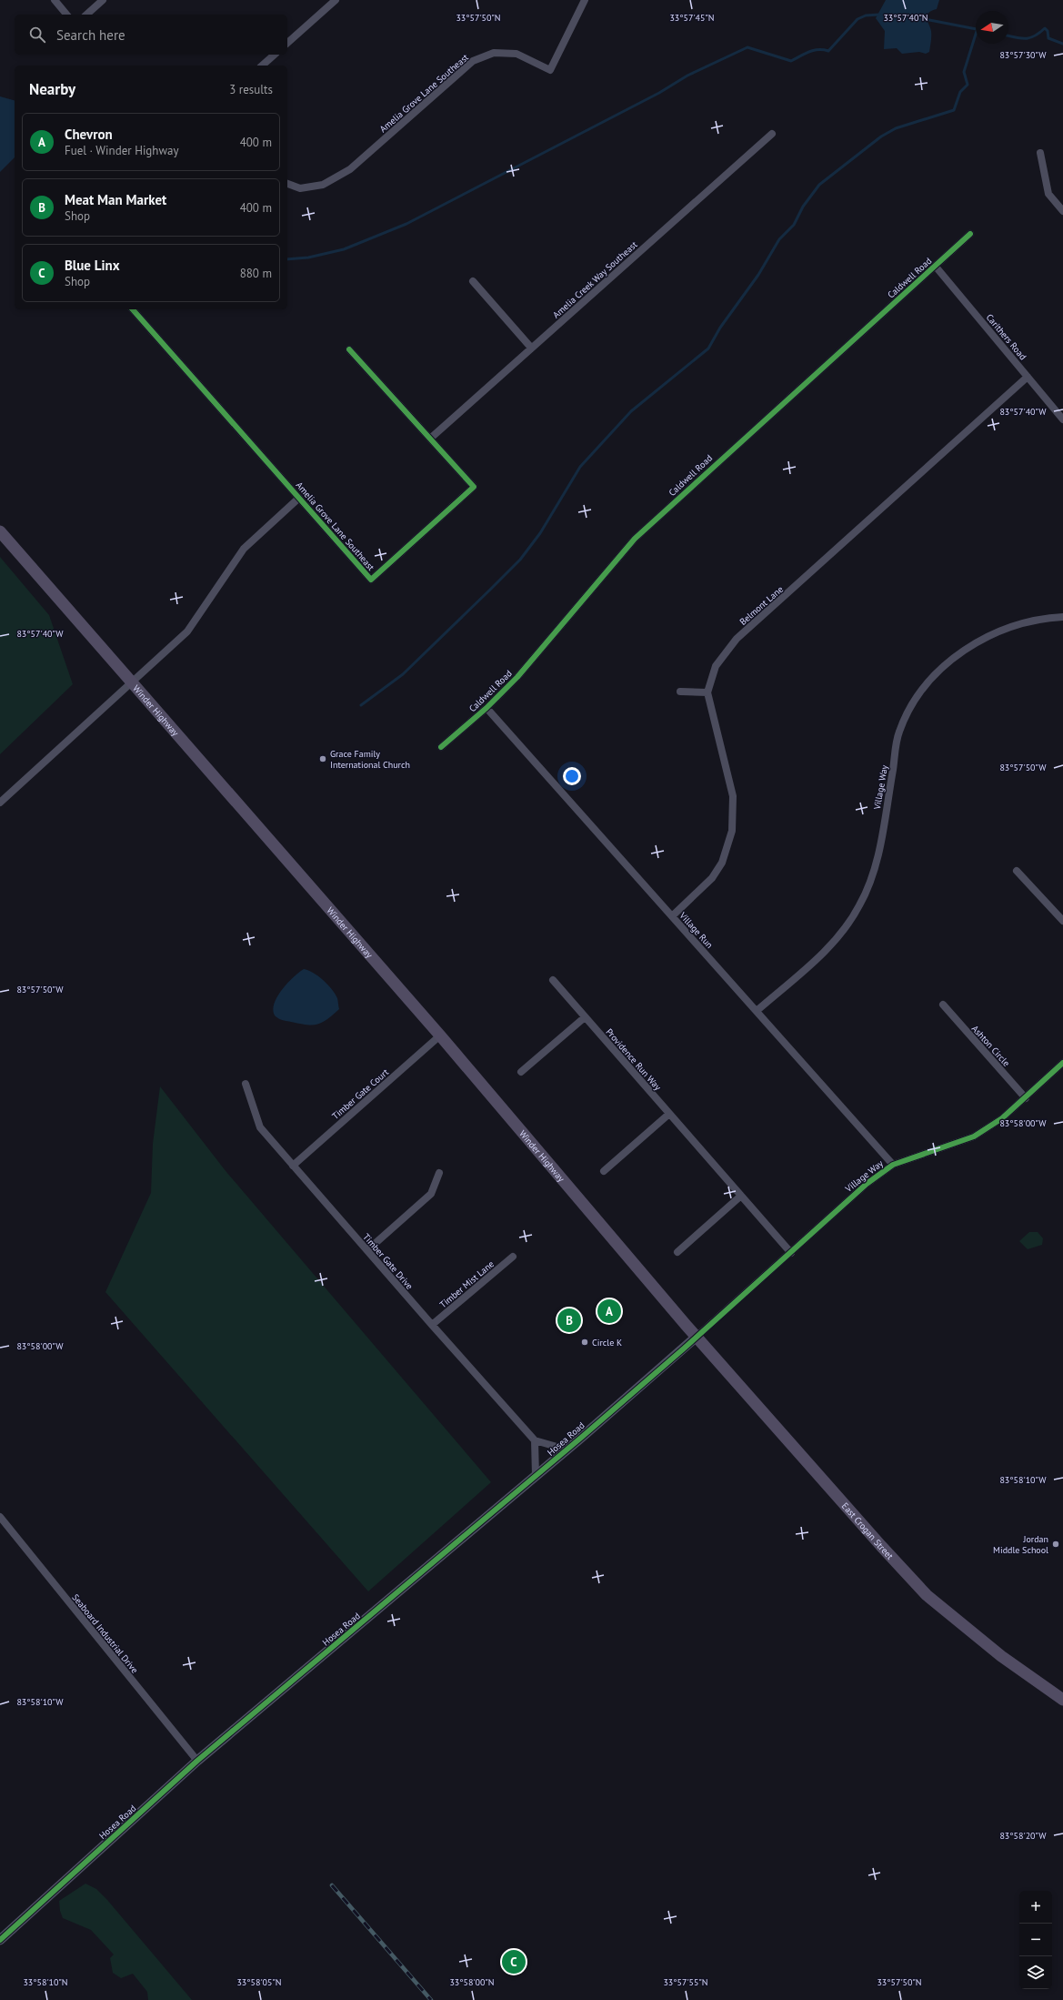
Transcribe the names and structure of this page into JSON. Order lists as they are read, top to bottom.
{
  "streets": {
    "main road": ["Winder Highway", "East Crogan Street"],
    "street": [
      "Amelia Grove Lane Southeast",
      "Caldwell Road",
      "Amelia Creek Way Southeast",
      "Carithers Road",
      "Belmont Lane",
      "Village Way",
      "Village Run",
      "Ashton Circle",
      "Providence Run Way",
      "Timber Gate Court",
      "Timber Gate Drive",
      "Timber Mist Lane",
      "Hosea Road",
      "Seaboard Industrial Drive"
    ]
  },
  "crossings": [
    ["Amelia Grove Lane Southeast", "Amelia Creek Way Southeast"],
    ["Caldwell Road", "Carithers Road"],
    ["Caldwell Road", "Village Run"],
    ["Carithers Road", "Belmont Lane"],
    ["Winder Highway", "Village Way"],
    ["Winder Highway", "Timber Gate Court"],
    ["Winder Highway", "Hosea Road"],
    ["Winder Highway", "East Crogan Street"],
    ["Village Way", "Village Run"],
    ["Village Way", "Ashton Circle"],
    ["Village Way", "Providence Run Way"],
    ["Village Way", "Hosea Road"],
    ["Village Way", "East Crogan Street"],
    ["Timber Gate Court", "Timber Gate Drive"],
    ["Timber Gate Drive", "Timber Mist Lane"],
    ["Hosea Road", "East Crogan Street"],
    ["Hosea Road", "Seaboard Industrial Drive"]
  ],
  "places": ["Grace Family International Church", "Circle K", "Jordan Middle School"],
  "north": "left",
  "page": {
    "search": "Search here",
    "heading": ["Nearby", "3 results"],
    "list": [
      {
        "mark": "A",
        "name": "Chevron",
        "note": "Fuel · Winder Highway",
        "value": "400 m"
      },
      {
        "mark": "B",
        "name": "Meat Man Market",
        "note": "Shop",
        "value": "400 m"
      },
      {
        "mark": "C",
        "name": "Blue Linx",
        "note": "Shop",
        "value": "880 m"
      }
    ],
    "pins": ["A", "B", "C"],
    "map_buttons": ["+", "−"]
  },
  "coordinates": [
    "33°57'50\"N",
    "33°57'45\"N",
    "33°57'40\"N",
    "83°57'30\"W",
    "83°57'40\"W",
    "83°57'50\"W",
    "83°58'00\"W",
    "83°58'10\"W",
    "83°58'20\"W",
    "33°58'10\"N",
    "33°58'05\"N",
    "33°58'00\"N",
    "33°57'55\"N"
  ]
}
